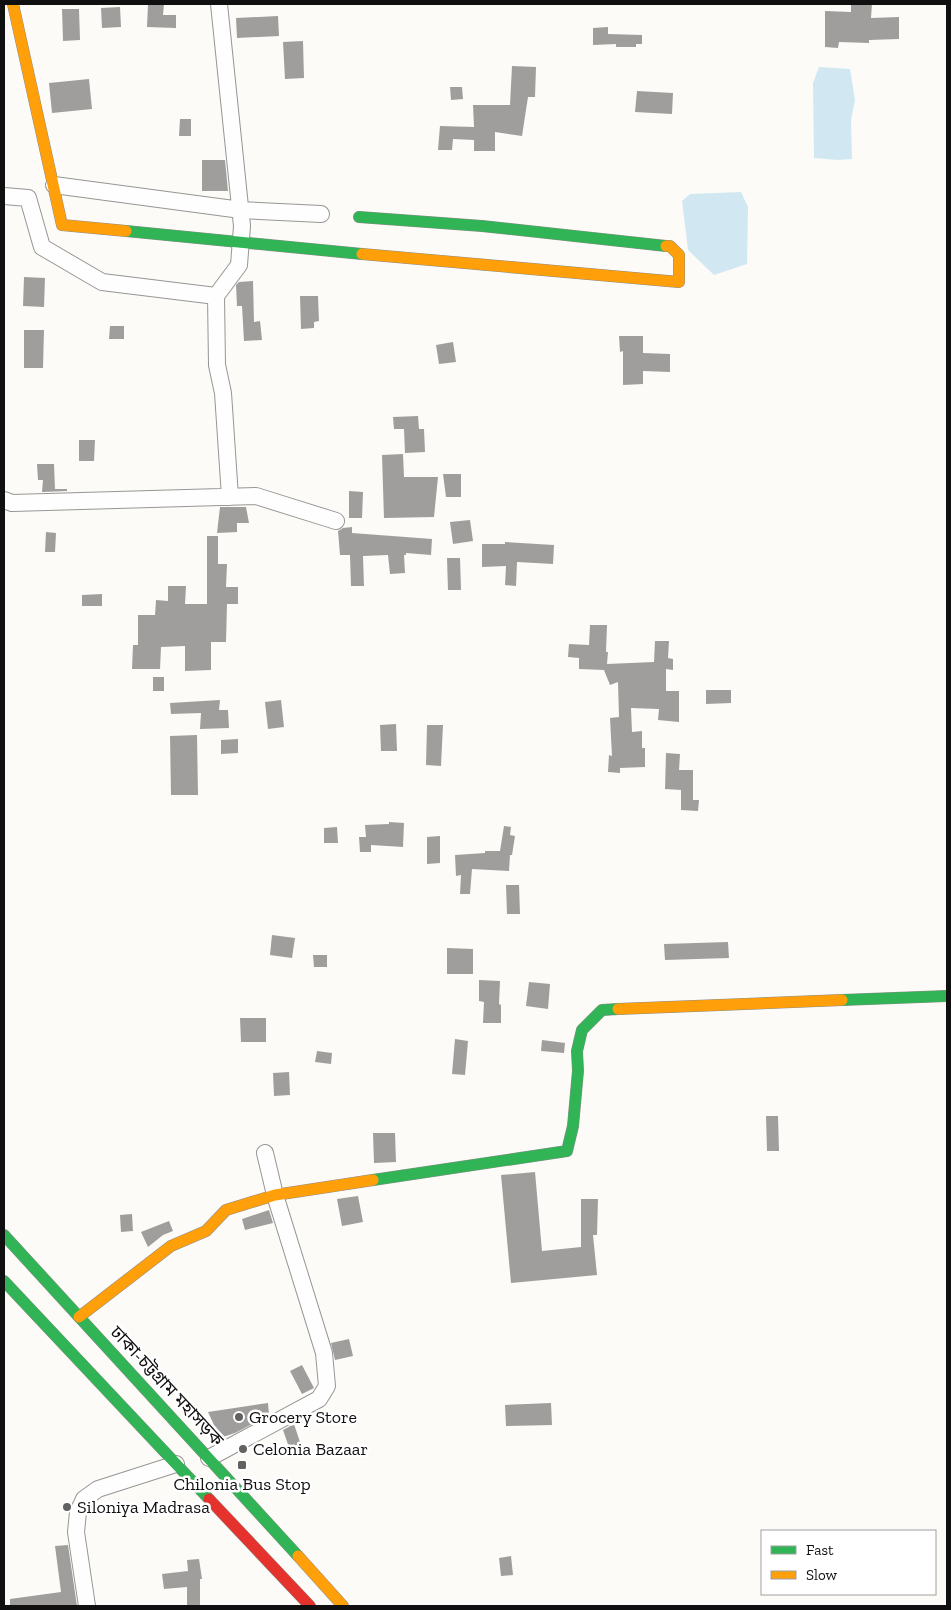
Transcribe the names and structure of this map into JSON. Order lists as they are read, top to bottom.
{
  "streets": {
    "main road": ["ঢাকা-চট্টগ্রাম মহাসড়ক"]
  },
  "places": {
    "other": ["Grocery Store", "Celonia Bazaar", "Siloniya Madrasa"],
    "transit": ["Chilonia Bus Stop"]
  },
  "legend": ["Fast", "Slow"]
}
